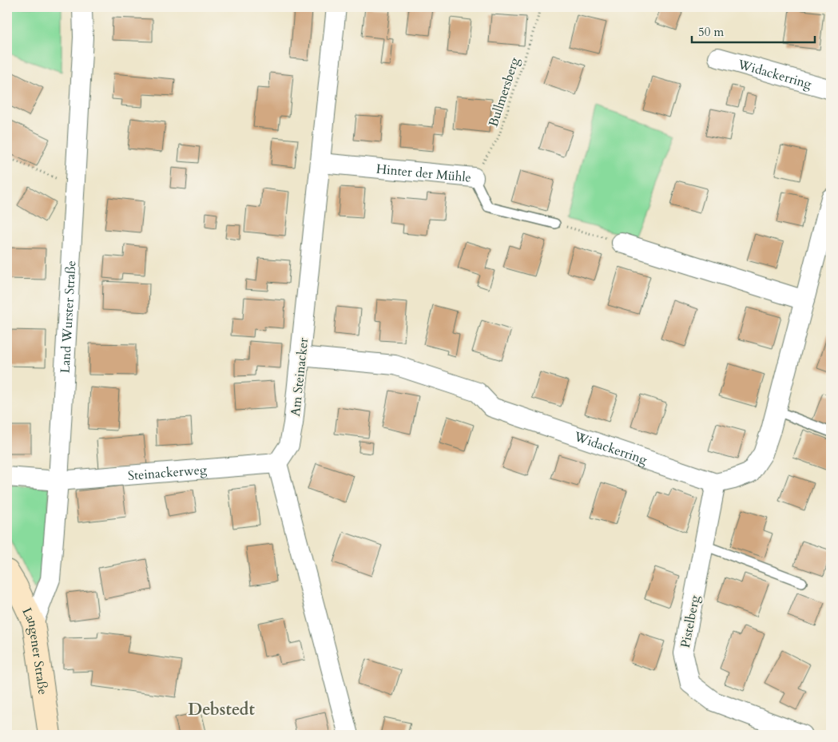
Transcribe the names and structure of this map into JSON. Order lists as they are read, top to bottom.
{
  "streets": {
    "main road": ["Langener Straße"],
    "street": [
      "Widackerring",
      "Hinter der Mühle",
      "Land Wurster Straße",
      "Am Steinacker",
      "Steinackerweg",
      "Pistelberg"
    ],
    "path": ["Bullmersberg"]
  },
  "crossings": [
    ["Widackerring", "Am Steinacker"],
    ["Widackerring", "Pistelberg"],
    ["Bullmersberg", "Hinter der Mühle"],
    ["Hinter der Mühle", "Am Steinacker"],
    ["Land Wurster Straße", "Steinackerweg"],
    ["Land Wurster Straße", "Langener Straße"],
    ["Am Steinacker", "Steinackerweg"]
  ],
  "districts": ["Debstedt"],
  "scale_bar": "50 m"
}
